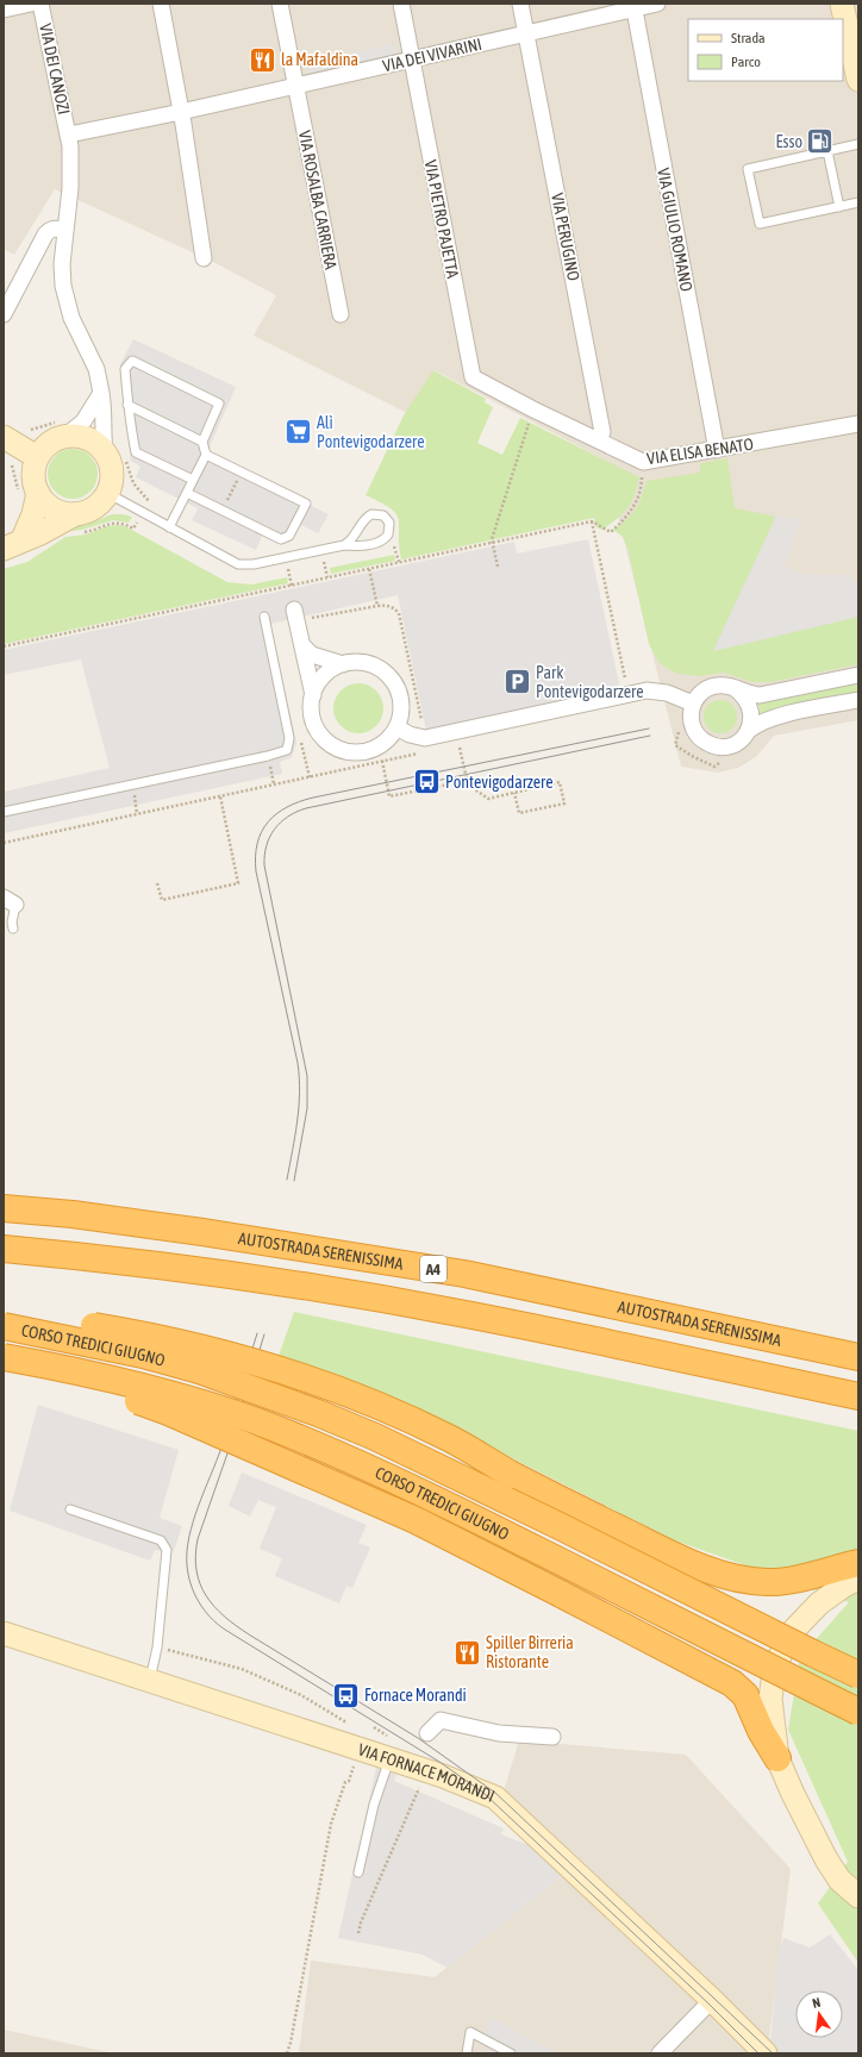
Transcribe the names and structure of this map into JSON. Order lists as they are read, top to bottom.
{
  "streets": {
    "highway": ["AUTOSTRADA SERENISSIMA", "A4", "CORSO TREDICI GIUGNO"],
    "street": [
      "VIA DEI VIVARINI",
      "VIA DEI CANOZI",
      "VIA ROSALBA CARRIERA",
      "VIA PIETRO PAJETTA",
      "VIA GIULIO ROMANO",
      "VIA PERUGINO",
      "VIA ELISA BENATO",
      "VIA FORNACE MORANDI"
    ]
  },
  "crossings": [
    ["VIA DEI VIVARINI", "VIA DEI CANOZI"],
    ["VIA DEI VIVARINI", "VIA ROSALBA CARRIERA"],
    ["VIA DEI VIVARINI", "VIA PIETRO PAJETTA"],
    ["VIA DEI VIVARINI", "VIA GIULIO ROMANO"],
    ["VIA DEI VIVARINI", "VIA PERUGINO"],
    ["VIA PIETRO PAJETTA", "VIA ELISA BENATO"],
    ["VIA GIULIO ROMANO", "VIA ELISA BENATO"],
    ["VIA PERUGINO", "VIA ELISA BENATO"]
  ],
  "places": {
    "restaurant": ["la Mafaldina", "Spiller Birreria Ristorante"],
    "fuel station": ["Esso"],
    "supermarket": ["Alì Pontevigodarzere"],
    "parking": ["Park Pontevigodarzere"],
    "bus stop": ["Pontevigodarzere", "Fornace Morandi"]
  },
  "legend": ["Strada", "Parco"],
  "north": "top"
}
